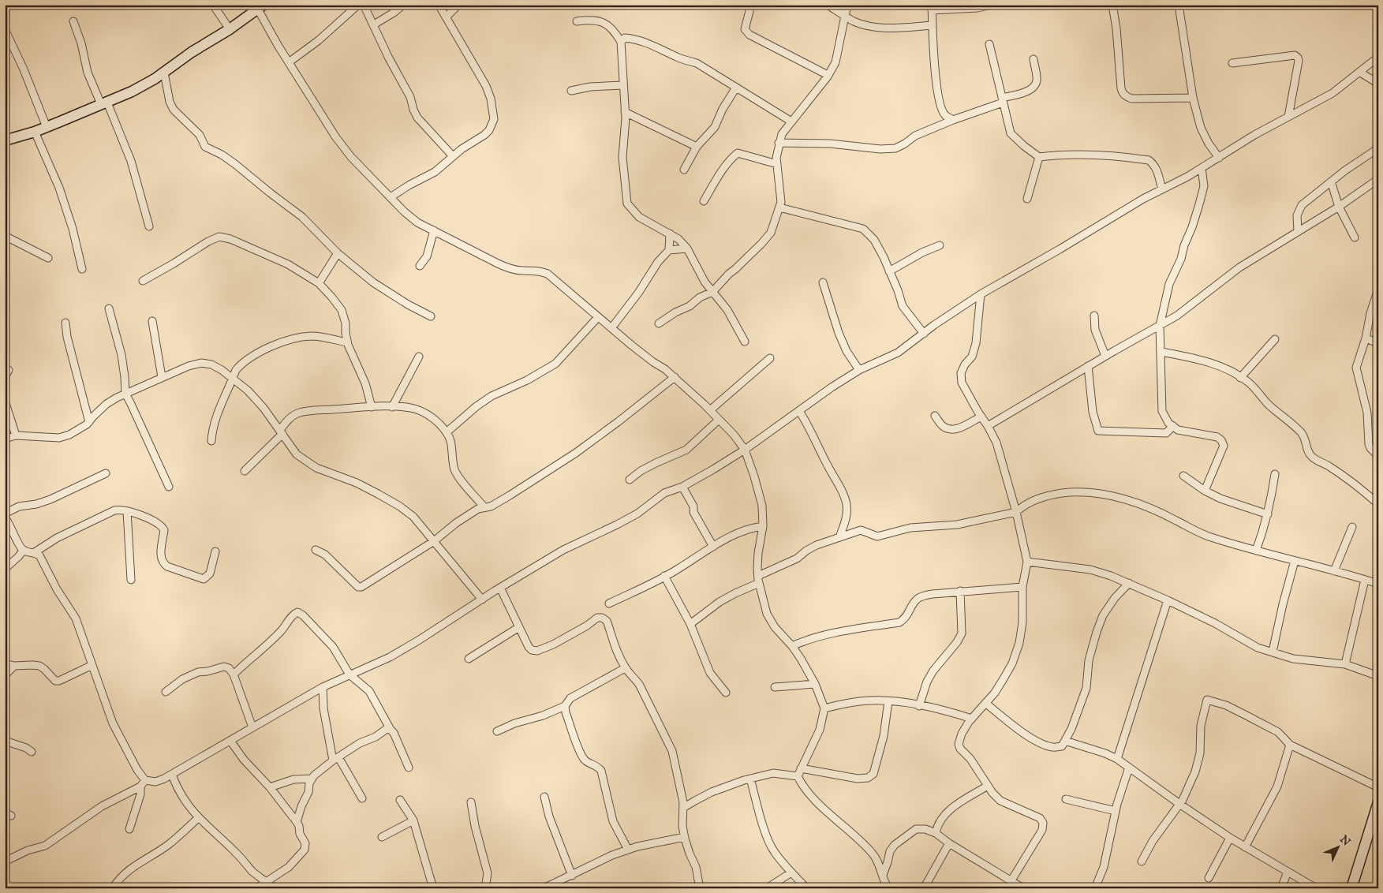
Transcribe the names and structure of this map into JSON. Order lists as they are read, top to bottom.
{
  "north": "top right"
}
